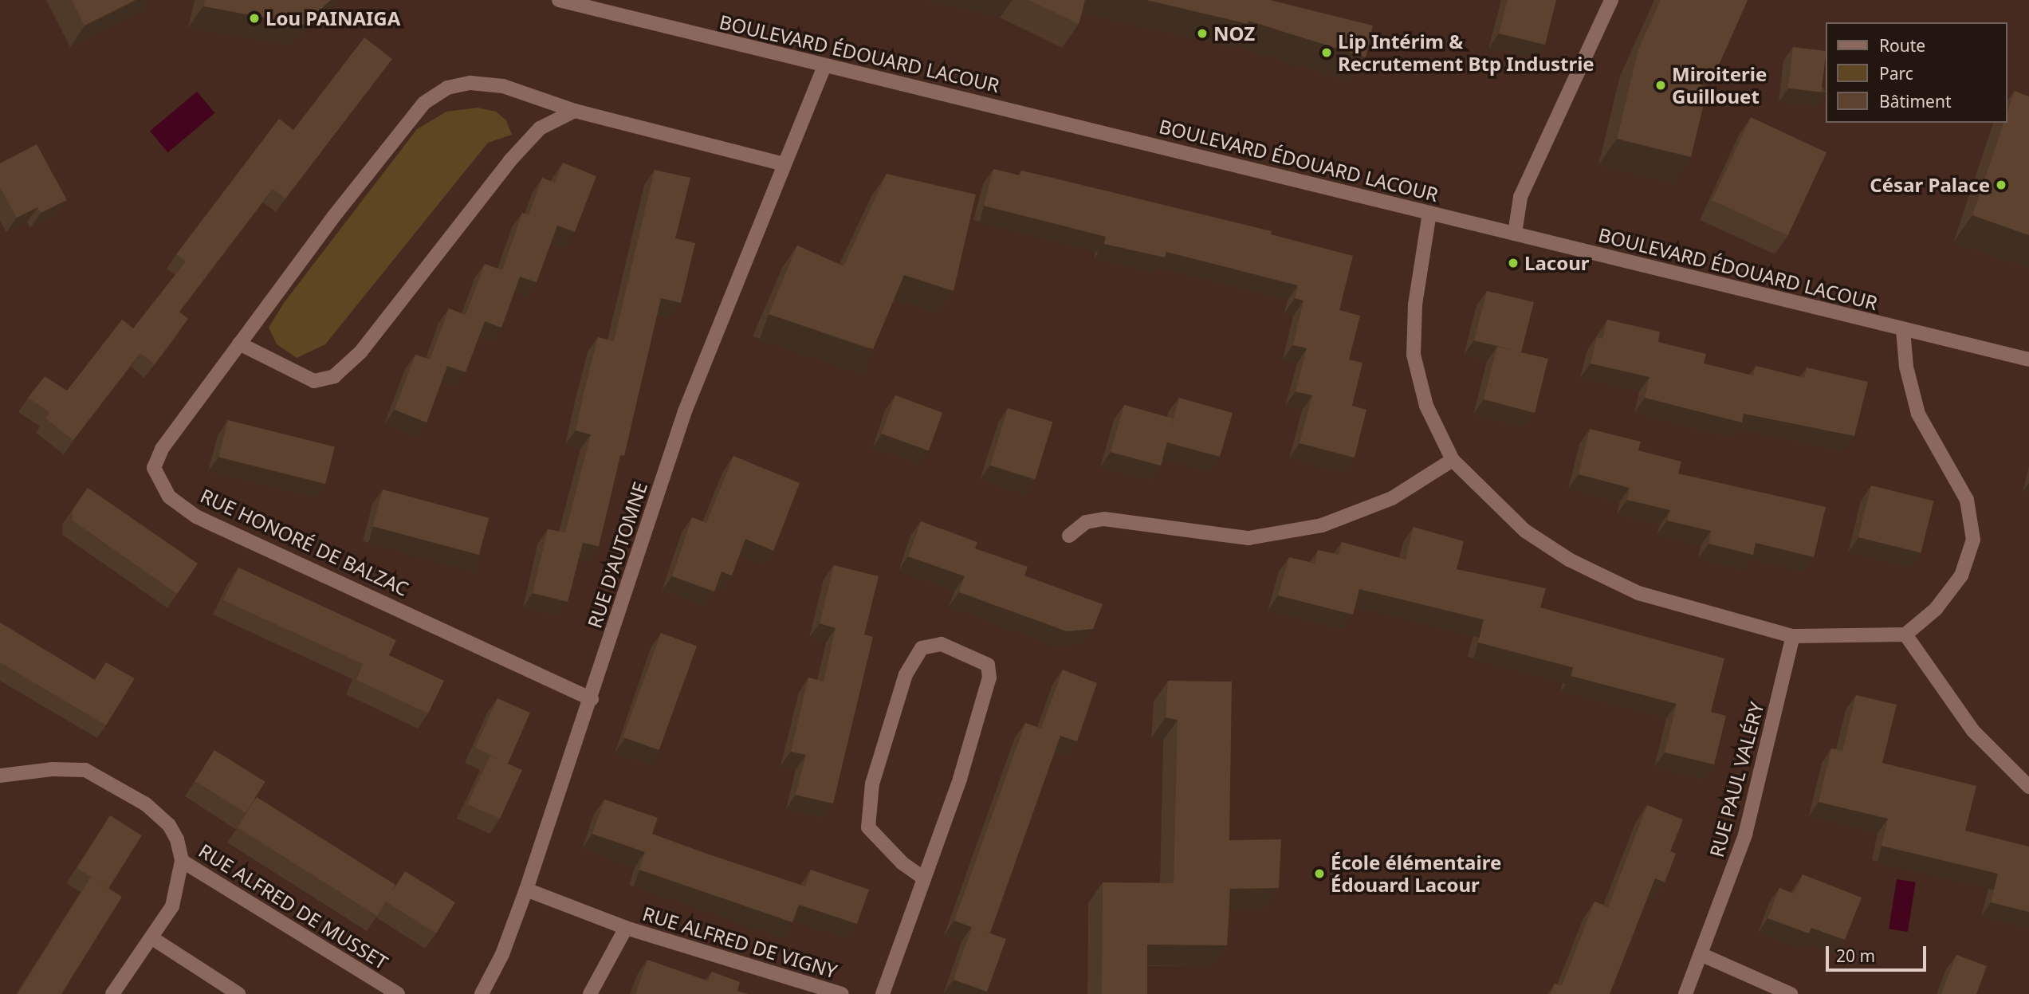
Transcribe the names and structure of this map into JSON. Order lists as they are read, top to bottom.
{
  "streets": {
    "street": [
      "BOULEVARD ÉDOUARD LACOUR",
      "RUE HONORÉ DE BALZAC",
      "RUE D'AUTOMNE",
      "RUE PAUL VALÉRY",
      "RUE ALFRED DE MUSSET",
      "RUE ALFRED DE VIGNY"
    ]
  },
  "crossings": [
    ["BOULEVARD ÉDOUARD LACOUR", "RUE D'AUTOMNE"],
    ["RUE HONORÉ DE BALZAC", "RUE D'AUTOMNE"]
  ],
  "places": [
    "Lou PAINAIGA",
    "NOZ",
    "Lip Intérim & Recrutement Btp Industrie",
    "Miroiterie Guillouet",
    "César Palace",
    "Lacour",
    "École élémentaire Édouard Lacour"
  ],
  "legend": ["Route", "Parc", "Bâtiment"],
  "scale_bar": "20 m"
}
